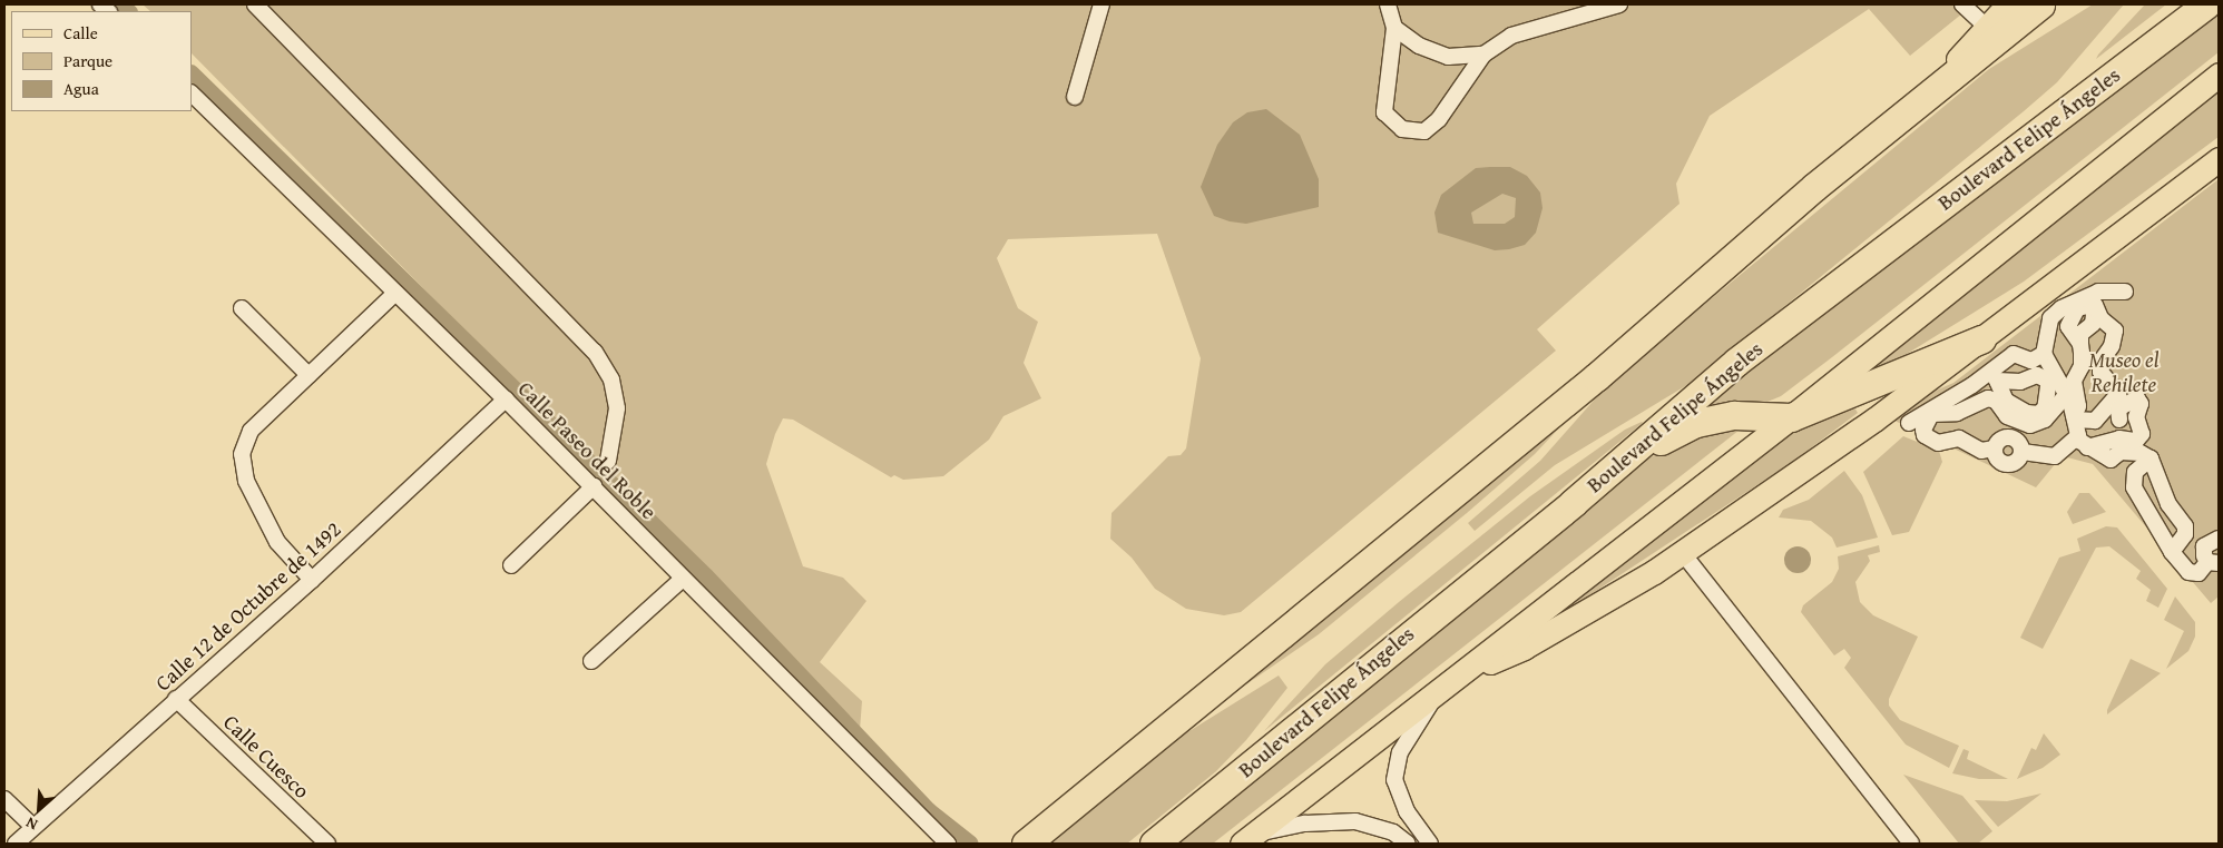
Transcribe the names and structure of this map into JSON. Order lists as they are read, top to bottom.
{
  "streets": {
    "highway": ["Boulevard Felipe Ángeles"],
    "street": ["Calle Paseo del Roble", "Calle 12 de Octubre de 1492", "Calle Cuesco"]
  },
  "crossings": [
    ["Calle Paseo del Roble", "Calle 12 de Octubre de 1492"],
    ["Calle 12 de Octubre de 1492", "Calle Cuesco"]
  ],
  "parks": ["Museo el Rehilete"],
  "legend": ["Calle", "Parque", "Agua"],
  "north": "bottom left"
}
